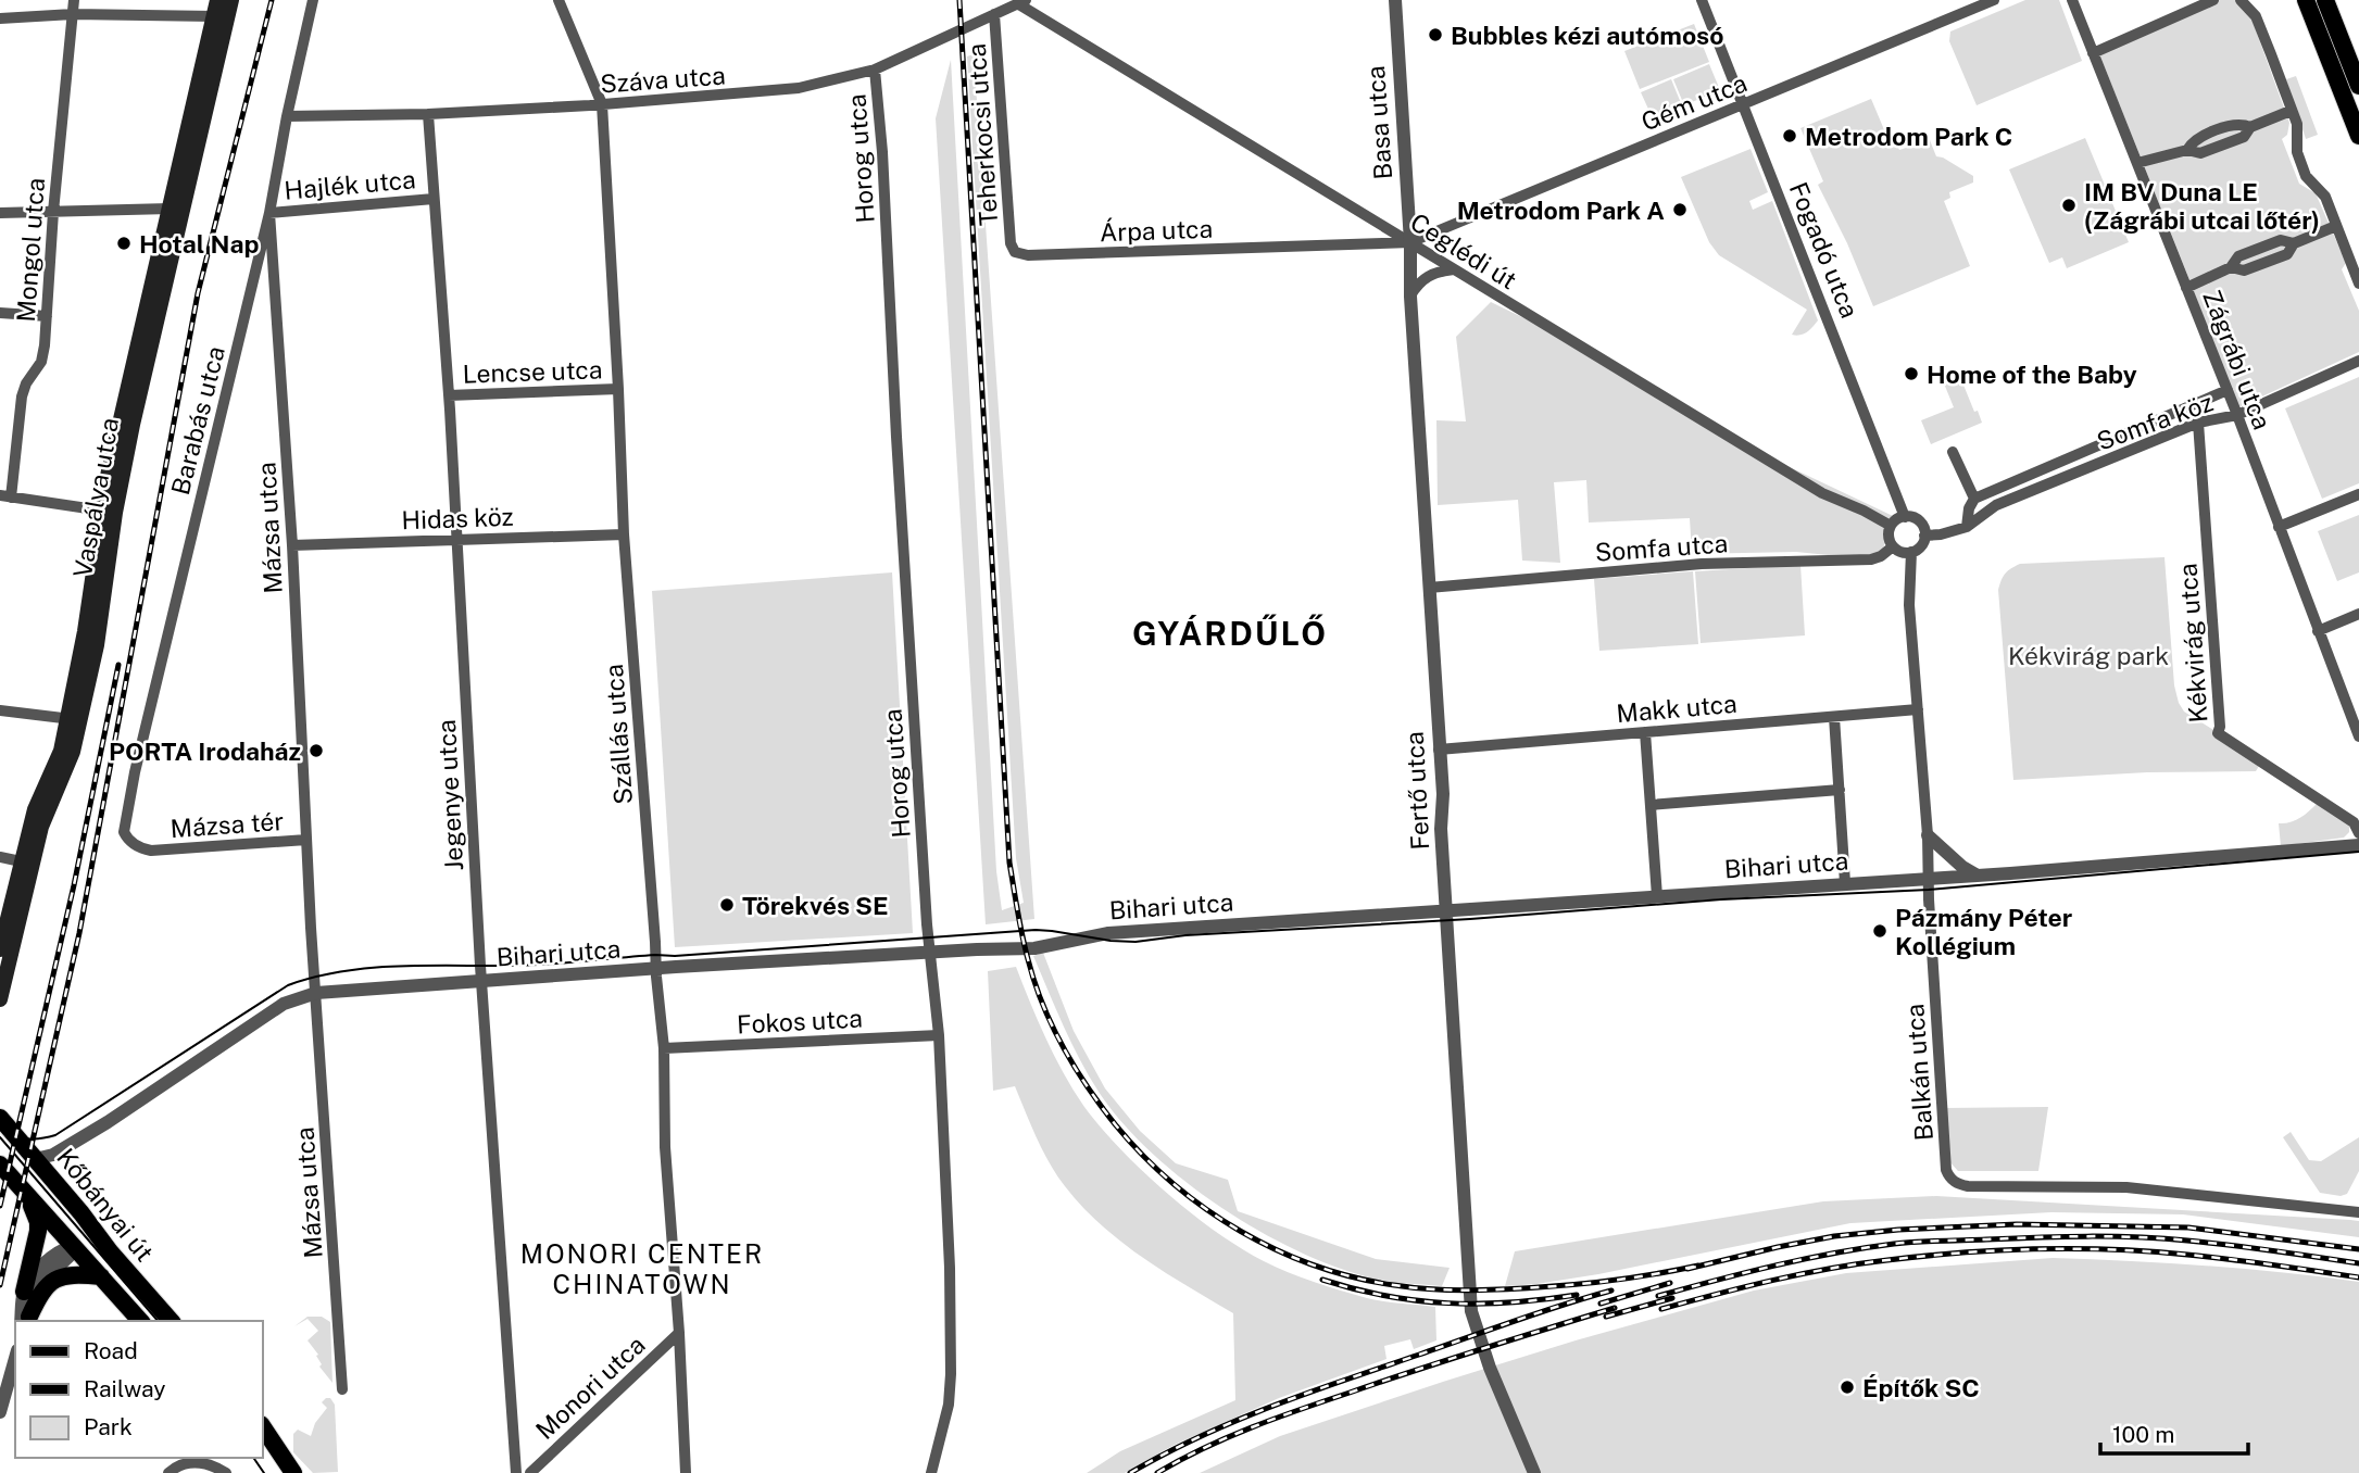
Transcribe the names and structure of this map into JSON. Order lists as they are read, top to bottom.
{
  "streets": {
    "main road": ["Vaspálya utca", "Kőbányai út"],
    "street": [
      "Száva utca",
      "Gém utca",
      "Basa utca",
      "Teherkocsi utca",
      "Horog utca",
      "Hajlék utca",
      "Árpa utca",
      "Mongol utca",
      "Fogadó utca",
      "Ceglédi út",
      "Zágrábi utca",
      "Lencse utca",
      "Barabás utca",
      "Somfa köz",
      "Hidas köz",
      "Mázsa utca",
      "Somfa utca",
      "Kékvirág utca",
      "Makk utca",
      "Szállás utca",
      "Fertő utca",
      "Jegenye utca",
      "Mázsa tér",
      "Bihari utca",
      "Fokos utca",
      "Balkán utca",
      "Monori utca"
    ]
  },
  "crossings": [
    ["Száva utca", "Teherkocsi utca"],
    ["Száva utca", "Horog utca"],
    ["Száva utca", "Ceglédi út"],
    ["Száva utca", "Barabás utca"],
    ["Száva utca", "Szállás utca"],
    ["Száva utca", "Jegenye utca"],
    ["Gém utca", "Basa utca"],
    ["Gém utca", "Árpa utca"],
    ["Gém utca", "Fogadó utca"],
    ["Gém utca", "Ceglédi út"],
    ["Basa utca", "Árpa utca"],
    ["Basa utca", "Ceglédi út"],
    ["Basa utca", "Fertő utca"],
    ["Teherkocsi utca", "Árpa utca"],
    ["Horog utca", "Bihari utca"],
    ["Horog utca", "Fokos utca"],
    ["Hajlék utca", "Barabás utca"],
    ["Hajlék utca", "Mázsa utca"],
    ["Hajlék utca", "Jegenye utca"],
    ["Árpa utca", "Ceglédi út"],
    ["Fogadó utca", "Ceglédi út"],
    ["Fogadó utca", "Somfa köz"],
    ["Fogadó utca", "Somfa utca"],
    ["Fogadó utca", "Balkán utca"],
    ["Ceglédi út", "Somfa köz"],
    ["Ceglédi út", "Somfa utca"],
    ["Ceglédi út", "Balkán utca"],
    ["Zágrábi utca", "Somfa köz"],
    ["Lencse utca", "Szállás utca"],
    ["Lencse utca", "Jegenye utca"],
    ["Barabás utca", "Mázsa utca"],
    ["Barabás utca", "Mázsa tér"],
    ["Somfa köz", "Somfa utca"],
    ["Somfa köz", "Kékvirág utca"],
    ["Somfa köz", "Balkán utca"],
    ["Hidas köz", "Mázsa utca"],
    ["Hidas köz", "Szállás utca"],
    ["Hidas köz", "Jegenye utca"],
    ["Mázsa utca", "Mázsa tér"],
    ["Mázsa utca", "Bihari utca"],
    ["Somfa utca", "Fertő utca"],
    ["Somfa utca", "Balkán utca"],
    ["Makk utca", "Fertő utca"],
    ["Makk utca", "Balkán utca"],
    ["Szállás utca", "Bihari utca"],
    ["Szállás utca", "Fokos utca"],
    ["Szállás utca", "Monori utca"],
    ["Fertő utca", "Bihari utca"],
    ["Jegenye utca", "Bihari utca"],
    ["Mázsa tér", "Bihari utca"],
    ["Bihari utca", "Balkán utca"],
    ["Bihari utca", "Kőbányai út"]
  ],
  "districts": ["GYÁRDŰLŐ", "MONORI CENTER CHINATOWN"],
  "parks": ["Kékvirág park"],
  "places": [
    "Bubbles kézi autómosó",
    "Metrodom Park C",
    "IM BV Duna LE (Zágrábi utcai lőtér)",
    "Metrodom Park A",
    "Hotal Nap",
    "Home of the Baby",
    "PORTA Irodaház",
    "Törekvés SE",
    "Pázmány Péter Kollégium",
    "Építők SC"
  ],
  "legend": ["Road", "Railway", "Park"],
  "scale_bar": "100 m"
}
